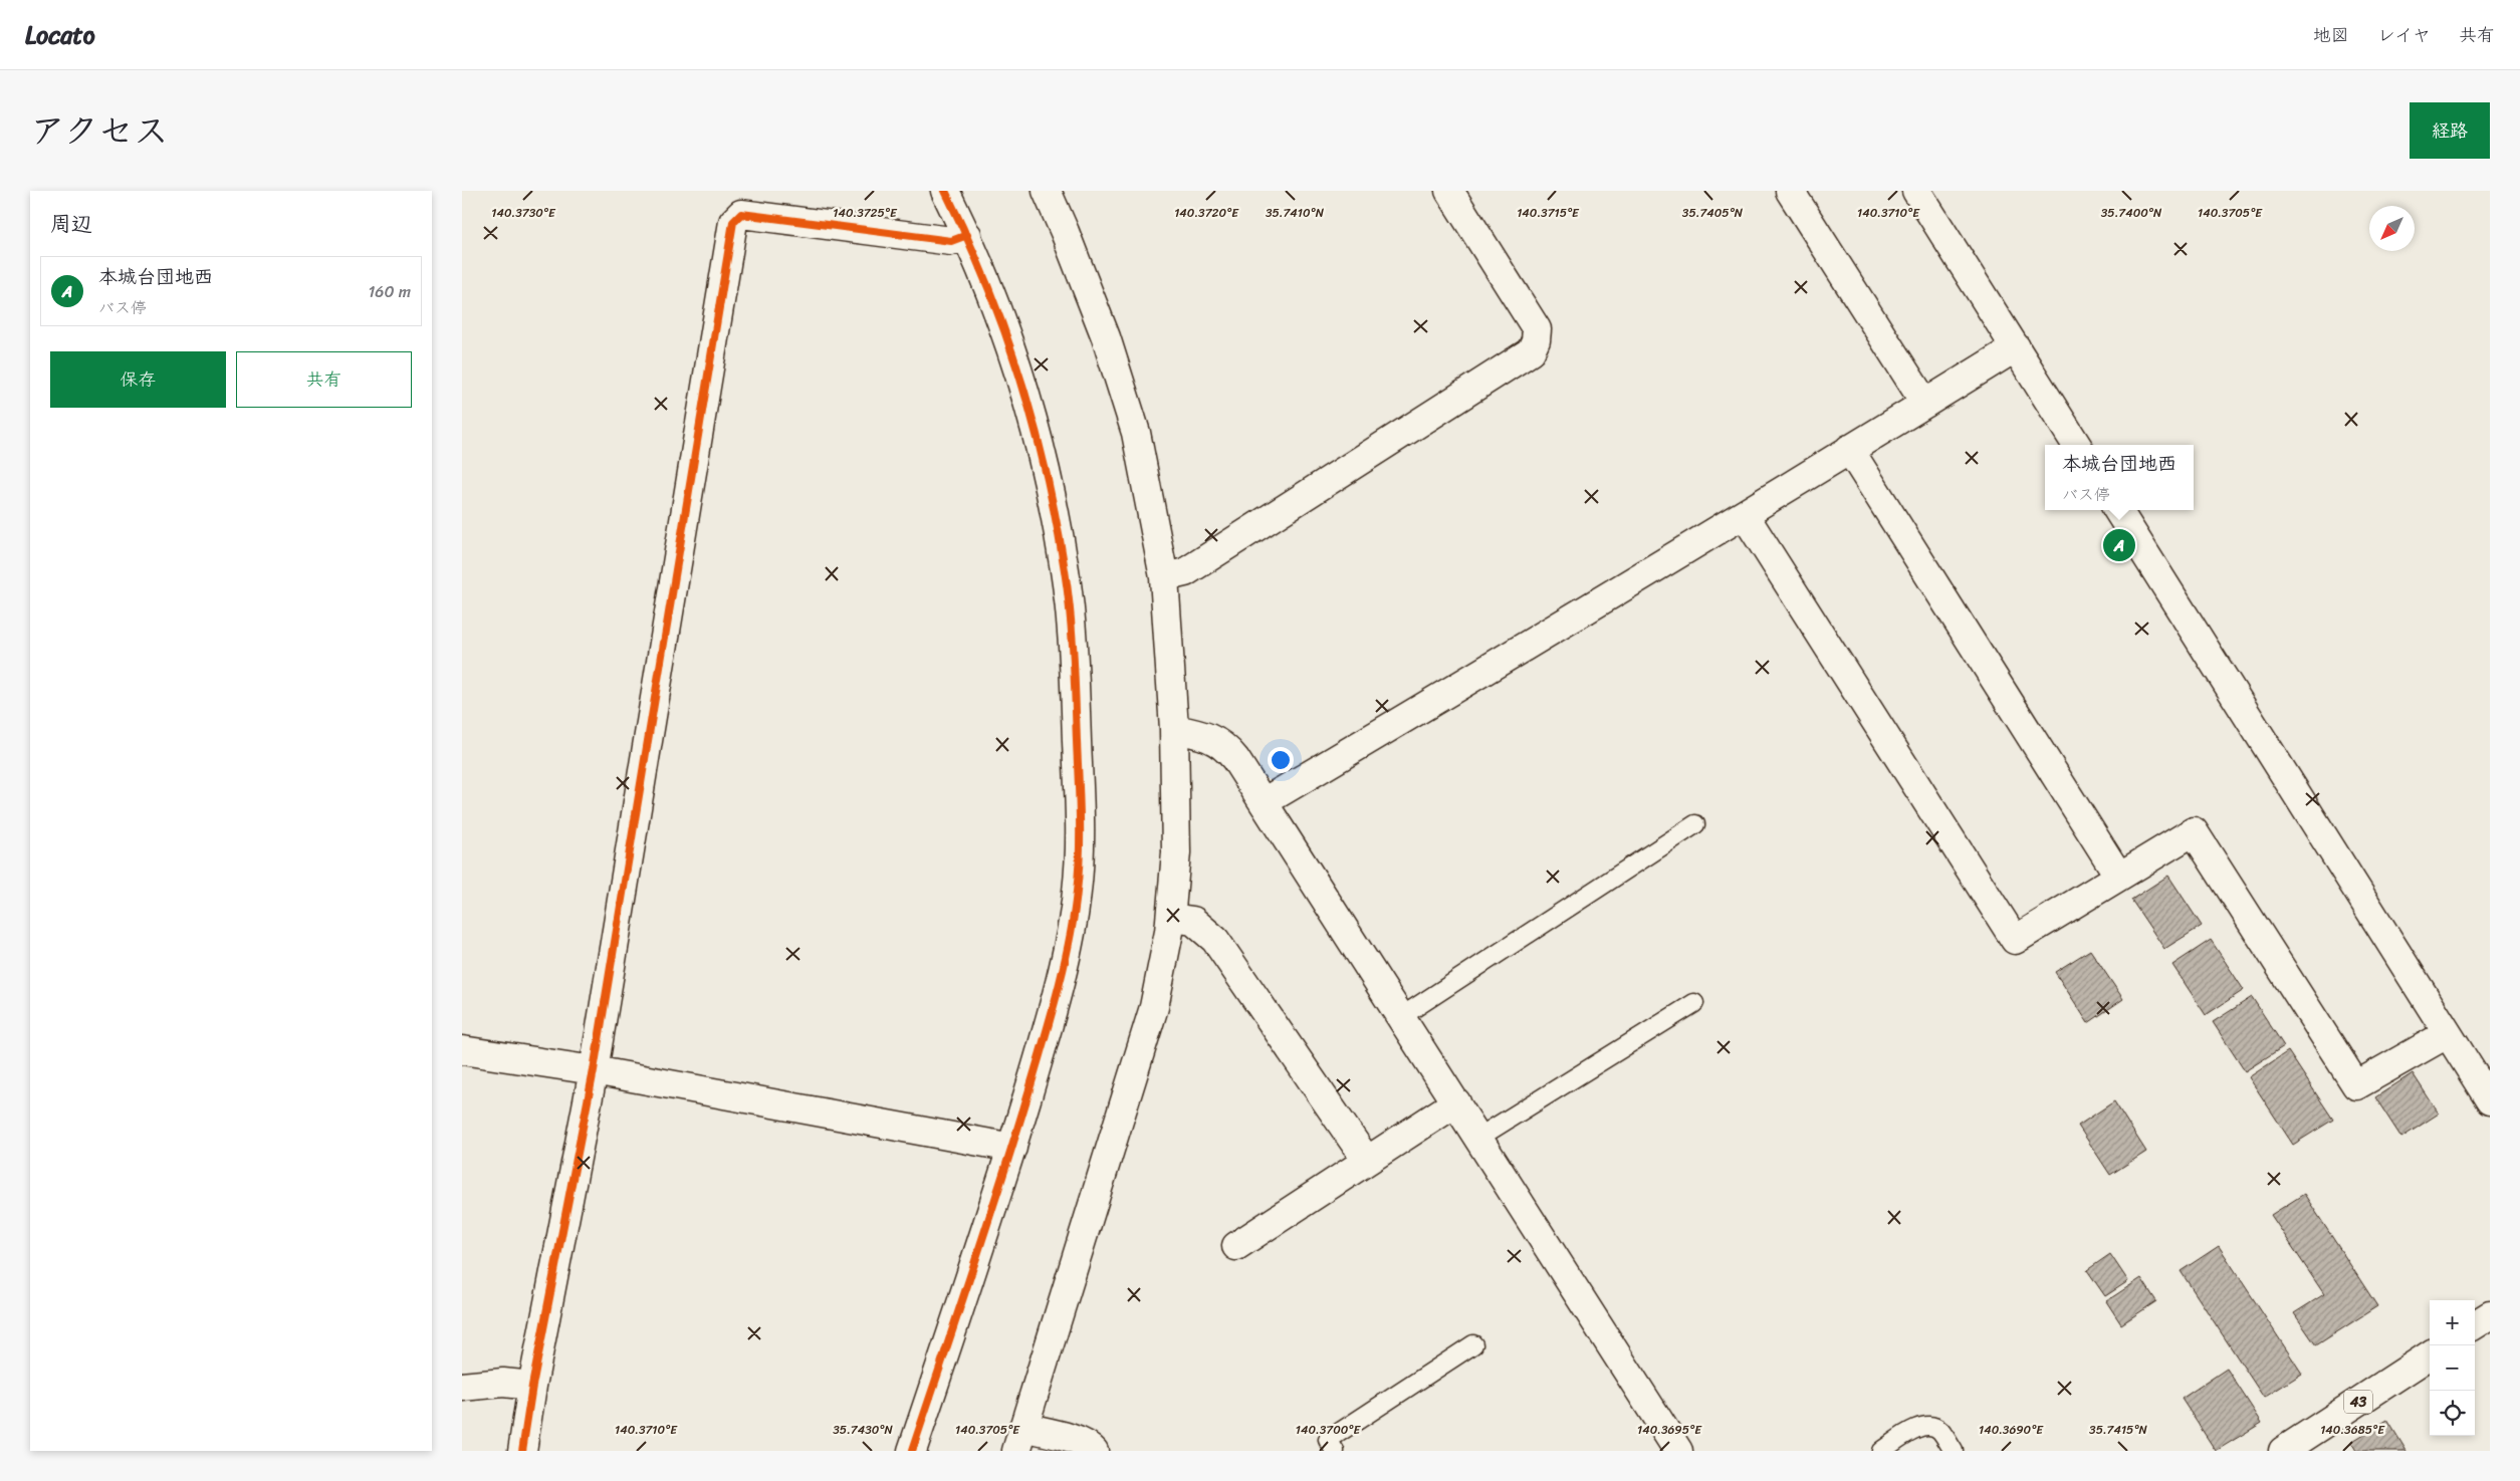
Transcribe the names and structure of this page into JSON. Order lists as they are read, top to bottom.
{
  "streets": {
    "street": ["43"]
  },
  "north": "bottom left",
  "page": {
    "header": "Locato",
    "nav": ["地図", "レイヤ", "共有"],
    "title": "アクセス",
    "buttons": [
      "経路",
      ["保存", "共有"]
    ],
    "heading": "周辺",
    "list": [
      {
        "mark": "A",
        "name": "本城台団地西",
        "note": "バス停",
        "value": "160 m"
      }
    ],
    "popup": ["本城台団地西", "バス停"],
    "pins": "A",
    "map_buttons": ["+", "−"]
  },
  "coordinates": [
    "140.3730°E",
    "140.3725°E",
    "140.3720°E",
    "35.7410°N",
    "140.3715°E",
    "35.7405°N",
    "140.3710°E",
    "35.7400°N",
    "140.3705°E",
    "140.3700°E",
    "140.3695°E",
    "140.3690°E",
    "140.3685°E",
    "35.7430°N",
    "35.7415°N"
  ]
}
